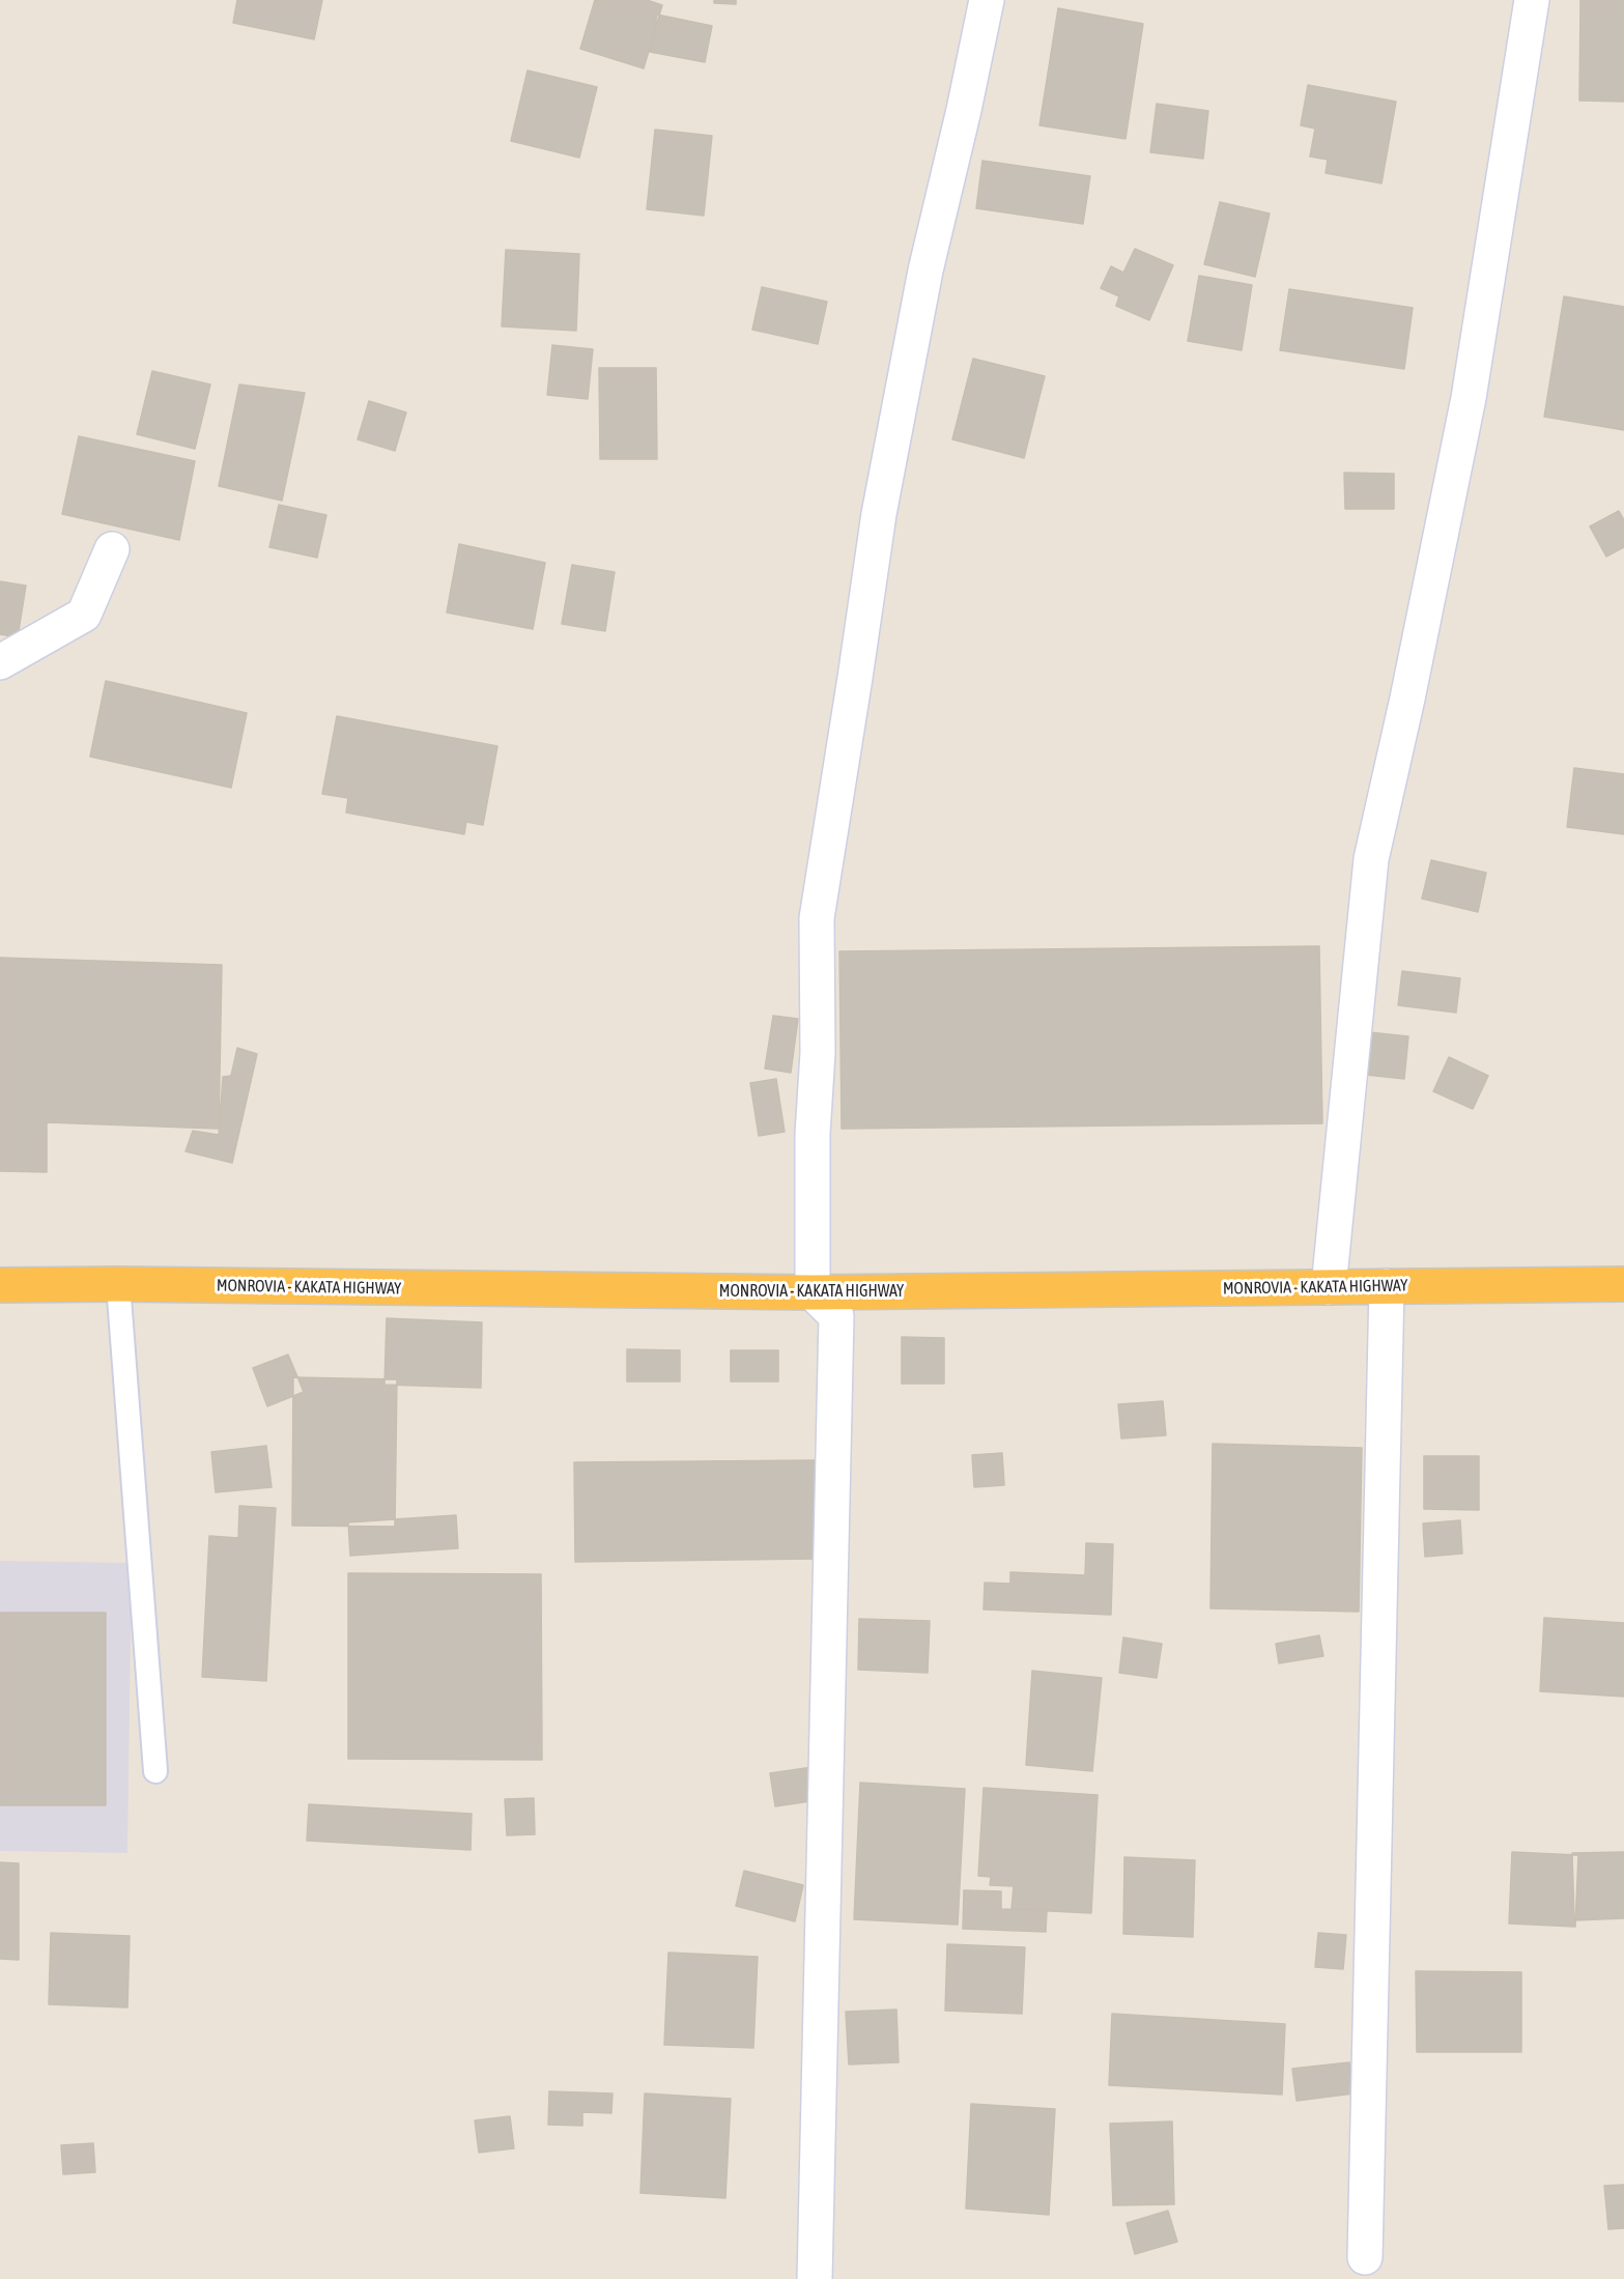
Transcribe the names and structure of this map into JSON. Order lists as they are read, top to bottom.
{
  "streets": {
    "highway": ["MONROVIA - KAKATA HIGHWAY"]
  }
}
